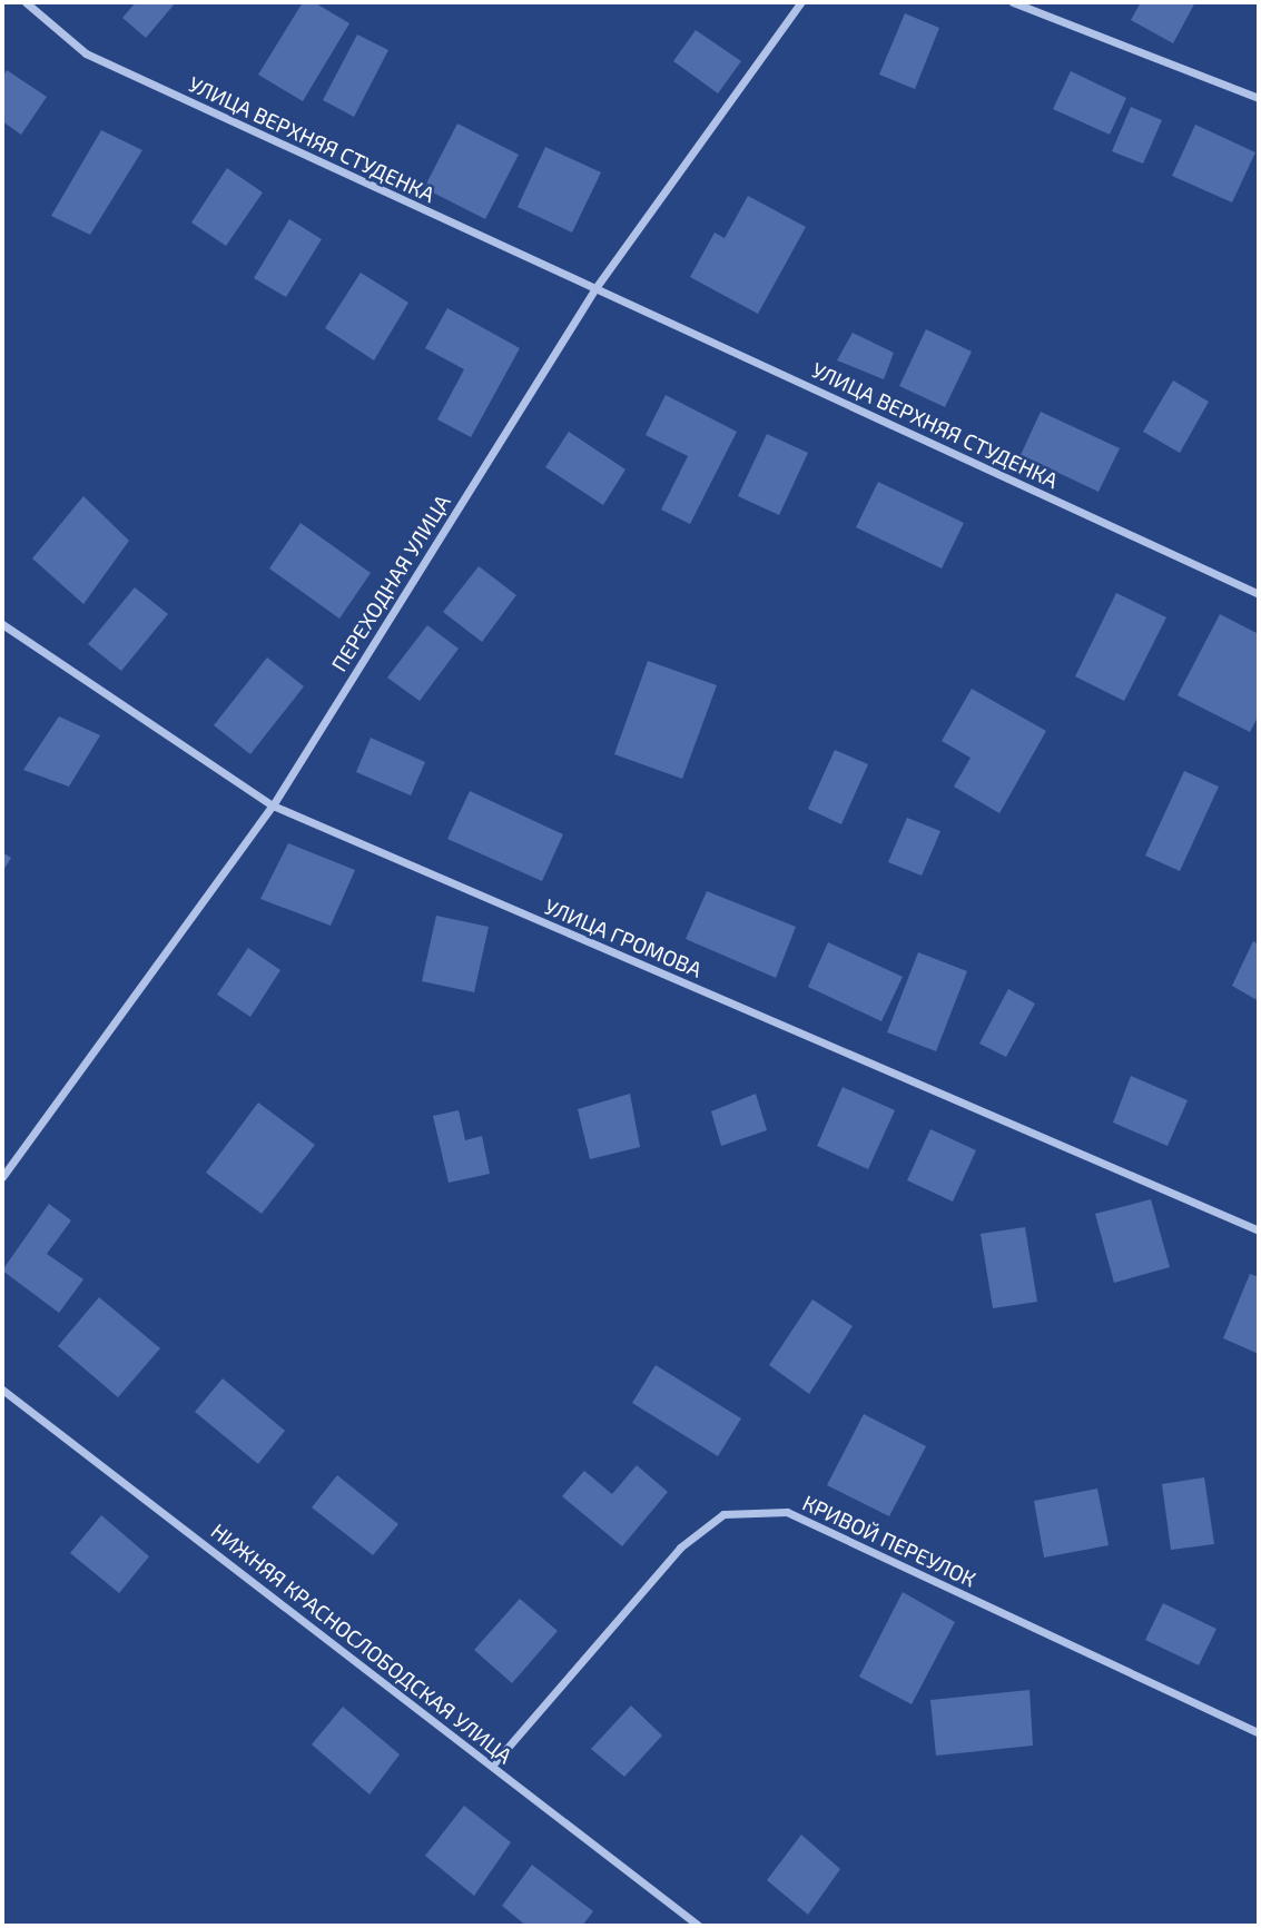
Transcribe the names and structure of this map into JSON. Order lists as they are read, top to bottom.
{
  "streets": {
    "street": [
      "УЛИЦА ВЕРХНЯЯ СТУДЕНКА",
      "УЛИЦА ВЕРХНЯЯ CТУДЕНКА",
      "ПЕРЕХОДНАЯ УЛИЦА",
      "УЛИЦА ГРОМОВА",
      "КРИВОЙ ПЕРЕУЛОК",
      "НИЖНЯЯ КРАСНОСЛОБОДСКАЯ УЛИЦА"
    ]
  },
  "crossings": [
    ["УЛИЦА ВЕРХНЯЯ СТУДЕНКА", "УЛИЦА ВЕРХНЯЯ CТУДЕНКА"],
    ["УЛИЦА ВЕРХНЯЯ СТУДЕНКА", "ПЕРЕХОДНАЯ УЛИЦА"],
    ["УЛИЦА ВЕРХНЯЯ CТУДЕНКА", "ПЕРЕХОДНАЯ УЛИЦА"],
    ["ПЕРЕХОДНАЯ УЛИЦА", "УЛИЦА ГРОМОВА"],
    ["КРИВОЙ ПЕРЕУЛОК", "НИЖНЯЯ КРАСНОСЛОБОДСКАЯ УЛИЦА"]
  ]
}
